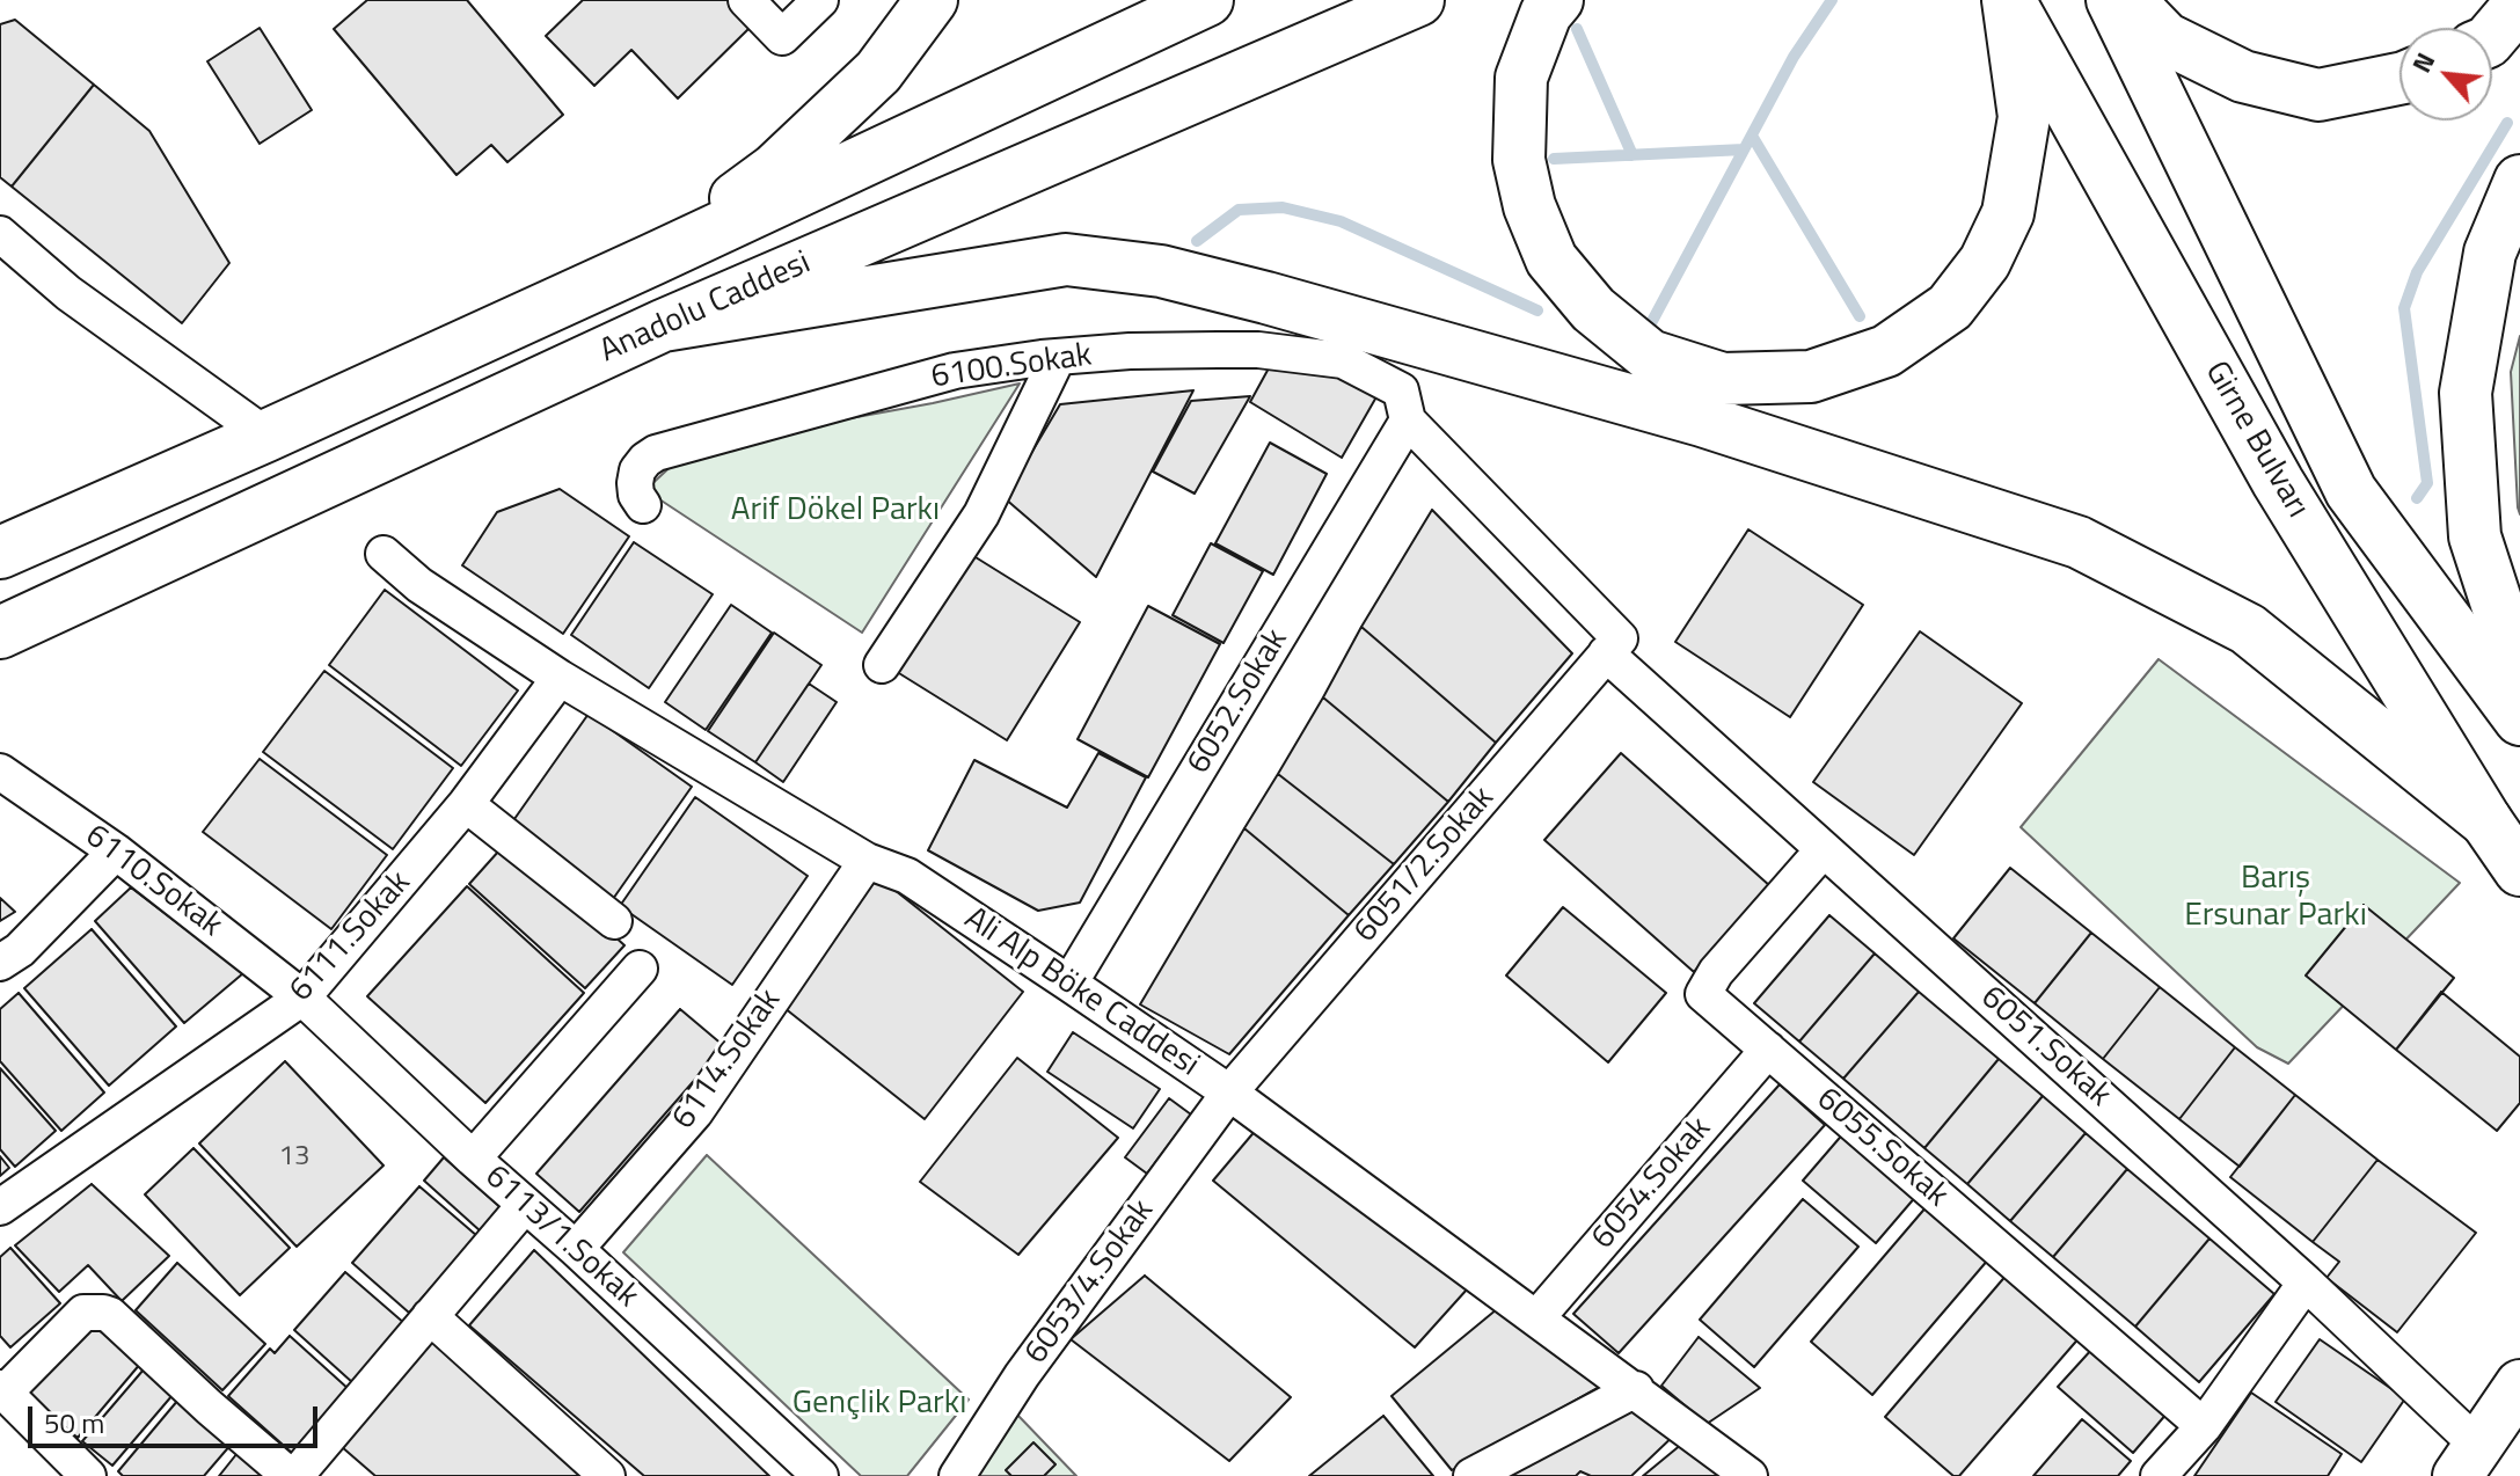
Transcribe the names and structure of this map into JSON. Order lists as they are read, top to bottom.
{
  "streets": {
    "main road": ["Anadolu Caddesi", "Girne Bulvarı"],
    "street": [
      "6100.Sokak",
      "6052.Sokak",
      "6051/2.Sokak",
      "6110.Sokak",
      "6111.Sokak",
      "Ali Alp Böke Caddesi",
      "6051.Sokak",
      "6114.Sokak",
      "6055.Sokak",
      "6054.Sokak",
      "6113/1.Sokak",
      "6053/4.Sokak"
    ]
  },
  "crossings": [
    ["6100.Sokak", "6052.Sokak"],
    ["6100.Sokak", "6051/2.Sokak"],
    ["6100.Sokak", "6051.Sokak"],
    ["6052.Sokak", "Ali Alp Böke Caddesi"],
    ["6051/2.Sokak", "Ali Alp Böke Caddesi"],
    ["6051/2.Sokak", "6051.Sokak"],
    ["6051/2.Sokak", "6053/4.Sokak"],
    ["6110.Sokak", "6111.Sokak"],
    ["6110.Sokak", "6113/1.Sokak"],
    ["6111.Sokak", "Ali Alp Böke Caddesi"],
    ["6111.Sokak", "6113/1.Sokak"],
    ["Ali Alp Böke Caddesi", "6114.Sokak"],
    ["Ali Alp Böke Caddesi", "6054.Sokak"],
    ["Ali Alp Böke Caddesi", "6053/4.Sokak"],
    ["6051.Sokak", "6055.Sokak"],
    ["6114.Sokak", "6113/1.Sokak"],
    ["6055.Sokak", "6054.Sokak"]
  ],
  "parks": ["Arif Dökel Parkı", "Barış Ersunar Parkı", "Gençlik Parkı"],
  "house_numbers": ["13"],
  "scale_bar": "50 m",
  "north": "top left"
}
